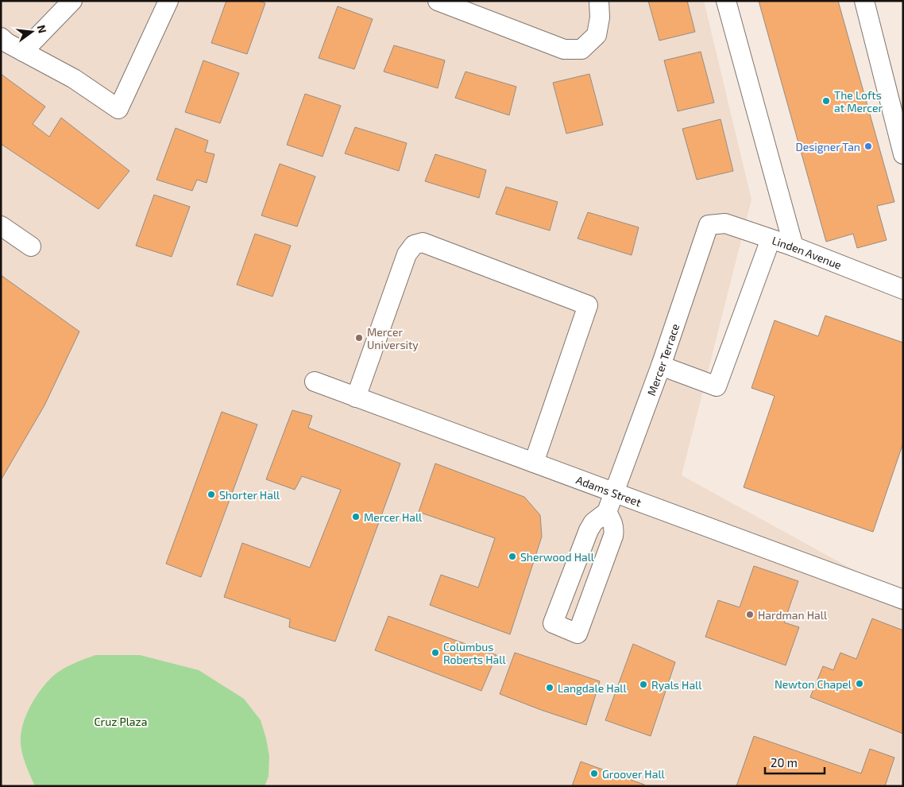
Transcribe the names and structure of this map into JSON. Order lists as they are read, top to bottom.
{
  "streets": {
    "street": ["Linden Avenue", "Mercer Terrace", "Adams Street"]
  },
  "crossings": [
    ["Linden Avenue", "Mercer Terrace"],
    ["Mercer Terrace", "Adams Street"]
  ],
  "parks": ["Cruz Plaza"],
  "places": [
    "The Lofts at Mercer",
    "Designer Tan",
    "Mercer University",
    "Shorter Hall",
    "Mercer Hall",
    "Sherwood Hall",
    "Hardman Hall",
    "Columbus Roberts Hall",
    "Newton Chapel",
    "Ryals Hall",
    "Langdale Hall",
    "Groover Hall"
  ],
  "scale_bar": "20 m",
  "north": "right"
}
